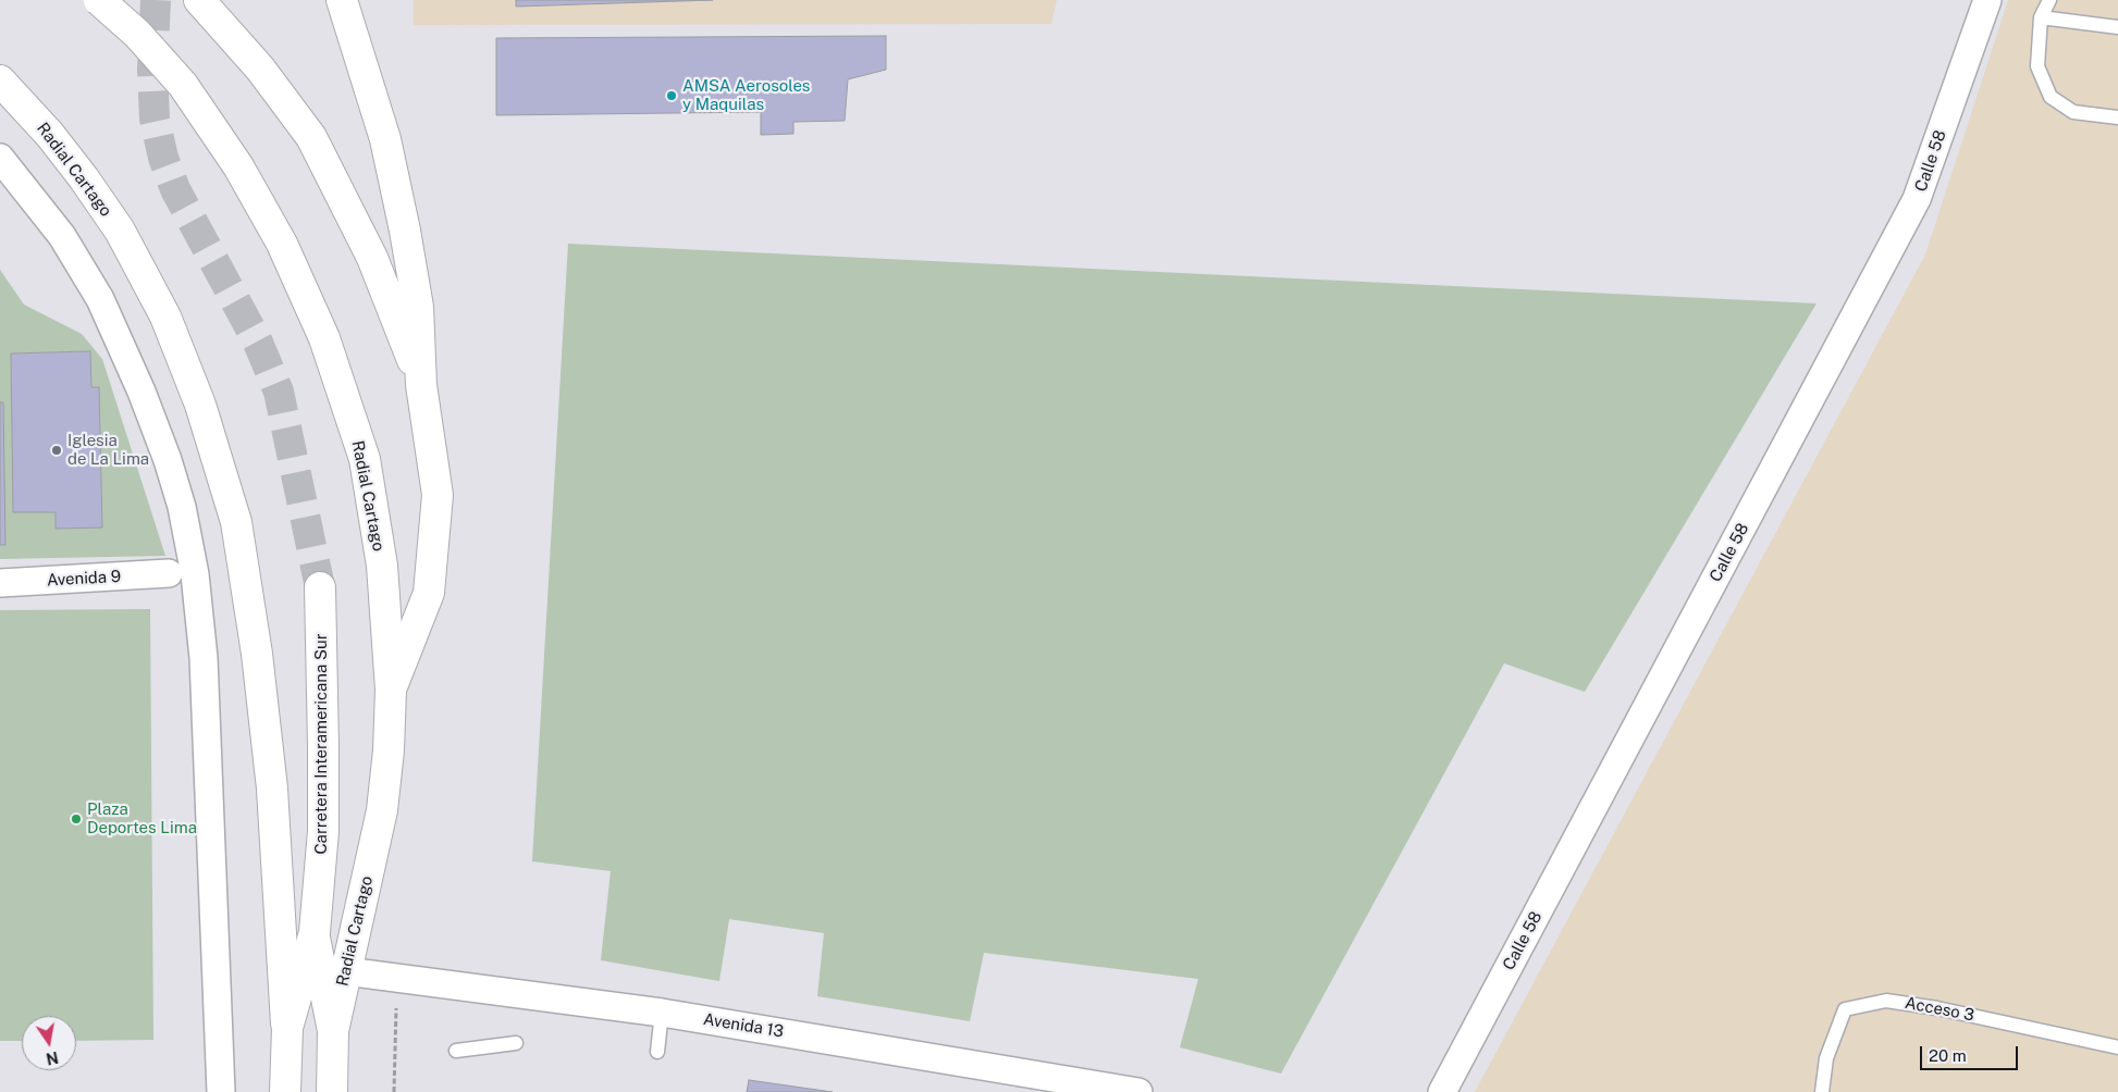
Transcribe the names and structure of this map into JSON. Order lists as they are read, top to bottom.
{
  "streets": {
    "main road": ["Radial Cartago", "Carretera Interamericana Sur"],
    "street": ["Calle 58", "Avenida 9", "Avenida 13"],
    "lane": ["Acceso 3"]
  },
  "crossings": [
    ["Radial Cartago", "Carretera Interamericana Sur"],
    ["Radial Cartago", "Avenida 13"]
  ],
  "places": ["AMSA Aerosoles y Maquilas", "Iglesia de La Lima", "Plaza Deportes Lima"],
  "scale_bar": "20 m",
  "north": "bottom"
}
